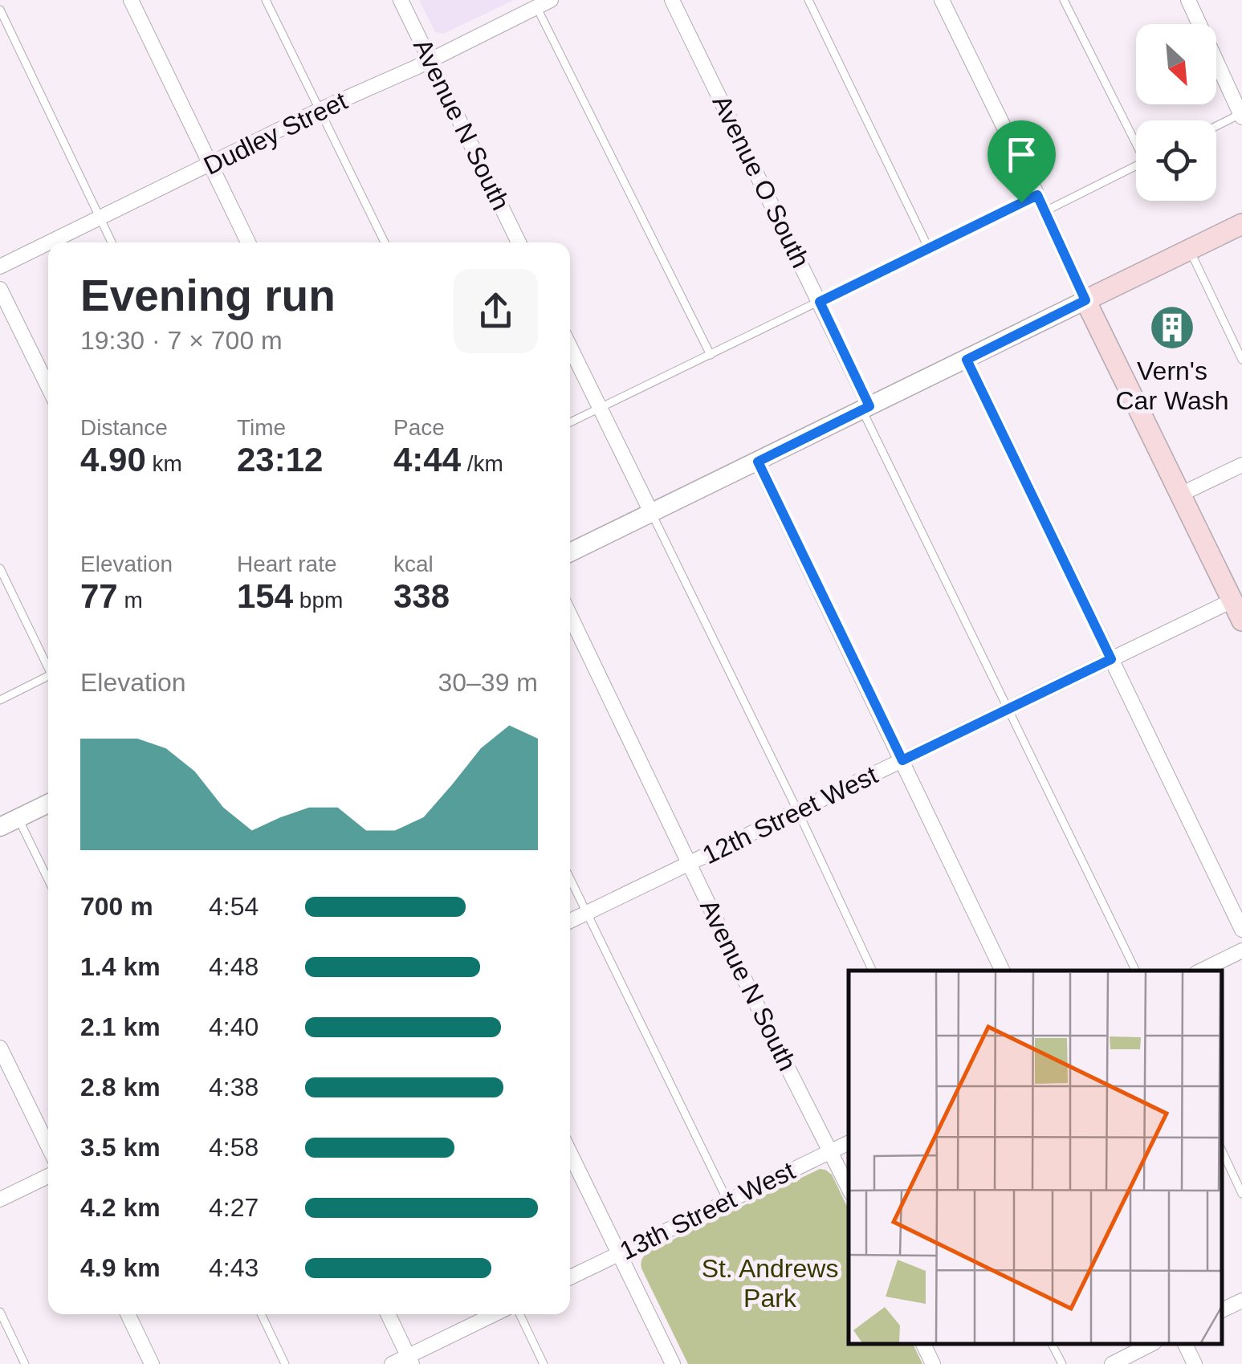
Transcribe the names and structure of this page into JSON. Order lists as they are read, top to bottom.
{
  "streets": {
    "street": [
      "Avenue N South",
      "Dudley Street",
      "Avenue O South",
      "12th Street West",
      "13th Street West"
    ]
  },
  "crossings": [
    ["Avenue N South", "Dudley Street"],
    ["Avenue N South", "12th Street West"],
    ["Avenue N South", "13th Street West"]
  ],
  "parks": ["St. Andrews Park"],
  "places": {
    "building": ["Vern's Car Wash"]
  },
  "north": "bottom right",
  "page": {
    "heading": ["Evening run", "19:30 · 7 × 700 m"],
    "stats": [
      ["Distance", "4.90 km"],
      ["Time", "23:12"],
      ["Pace", "4:44 /km"],
      ["Elevation", "77 m"],
      ["Heart rate", "154 bpm"],
      ["kcal", "338"]
    ],
    "chart": ["Elevation", "30–39 m"],
    "list": [
      {
        "name": "700 m",
        "note": "4:54"
      },
      {
        "name": "1.4 km",
        "note": "4:48"
      },
      {
        "name": "2.1 km",
        "note": "4:40"
      },
      {
        "name": "2.8 km",
        "note": "4:38"
      },
      {
        "name": "3.5 km",
        "note": "4:58"
      },
      {
        "name": "4.2 km",
        "note": "4:27"
      },
      {
        "name": "4.9 km",
        "note": "4:43"
      }
    ]
  }
}
